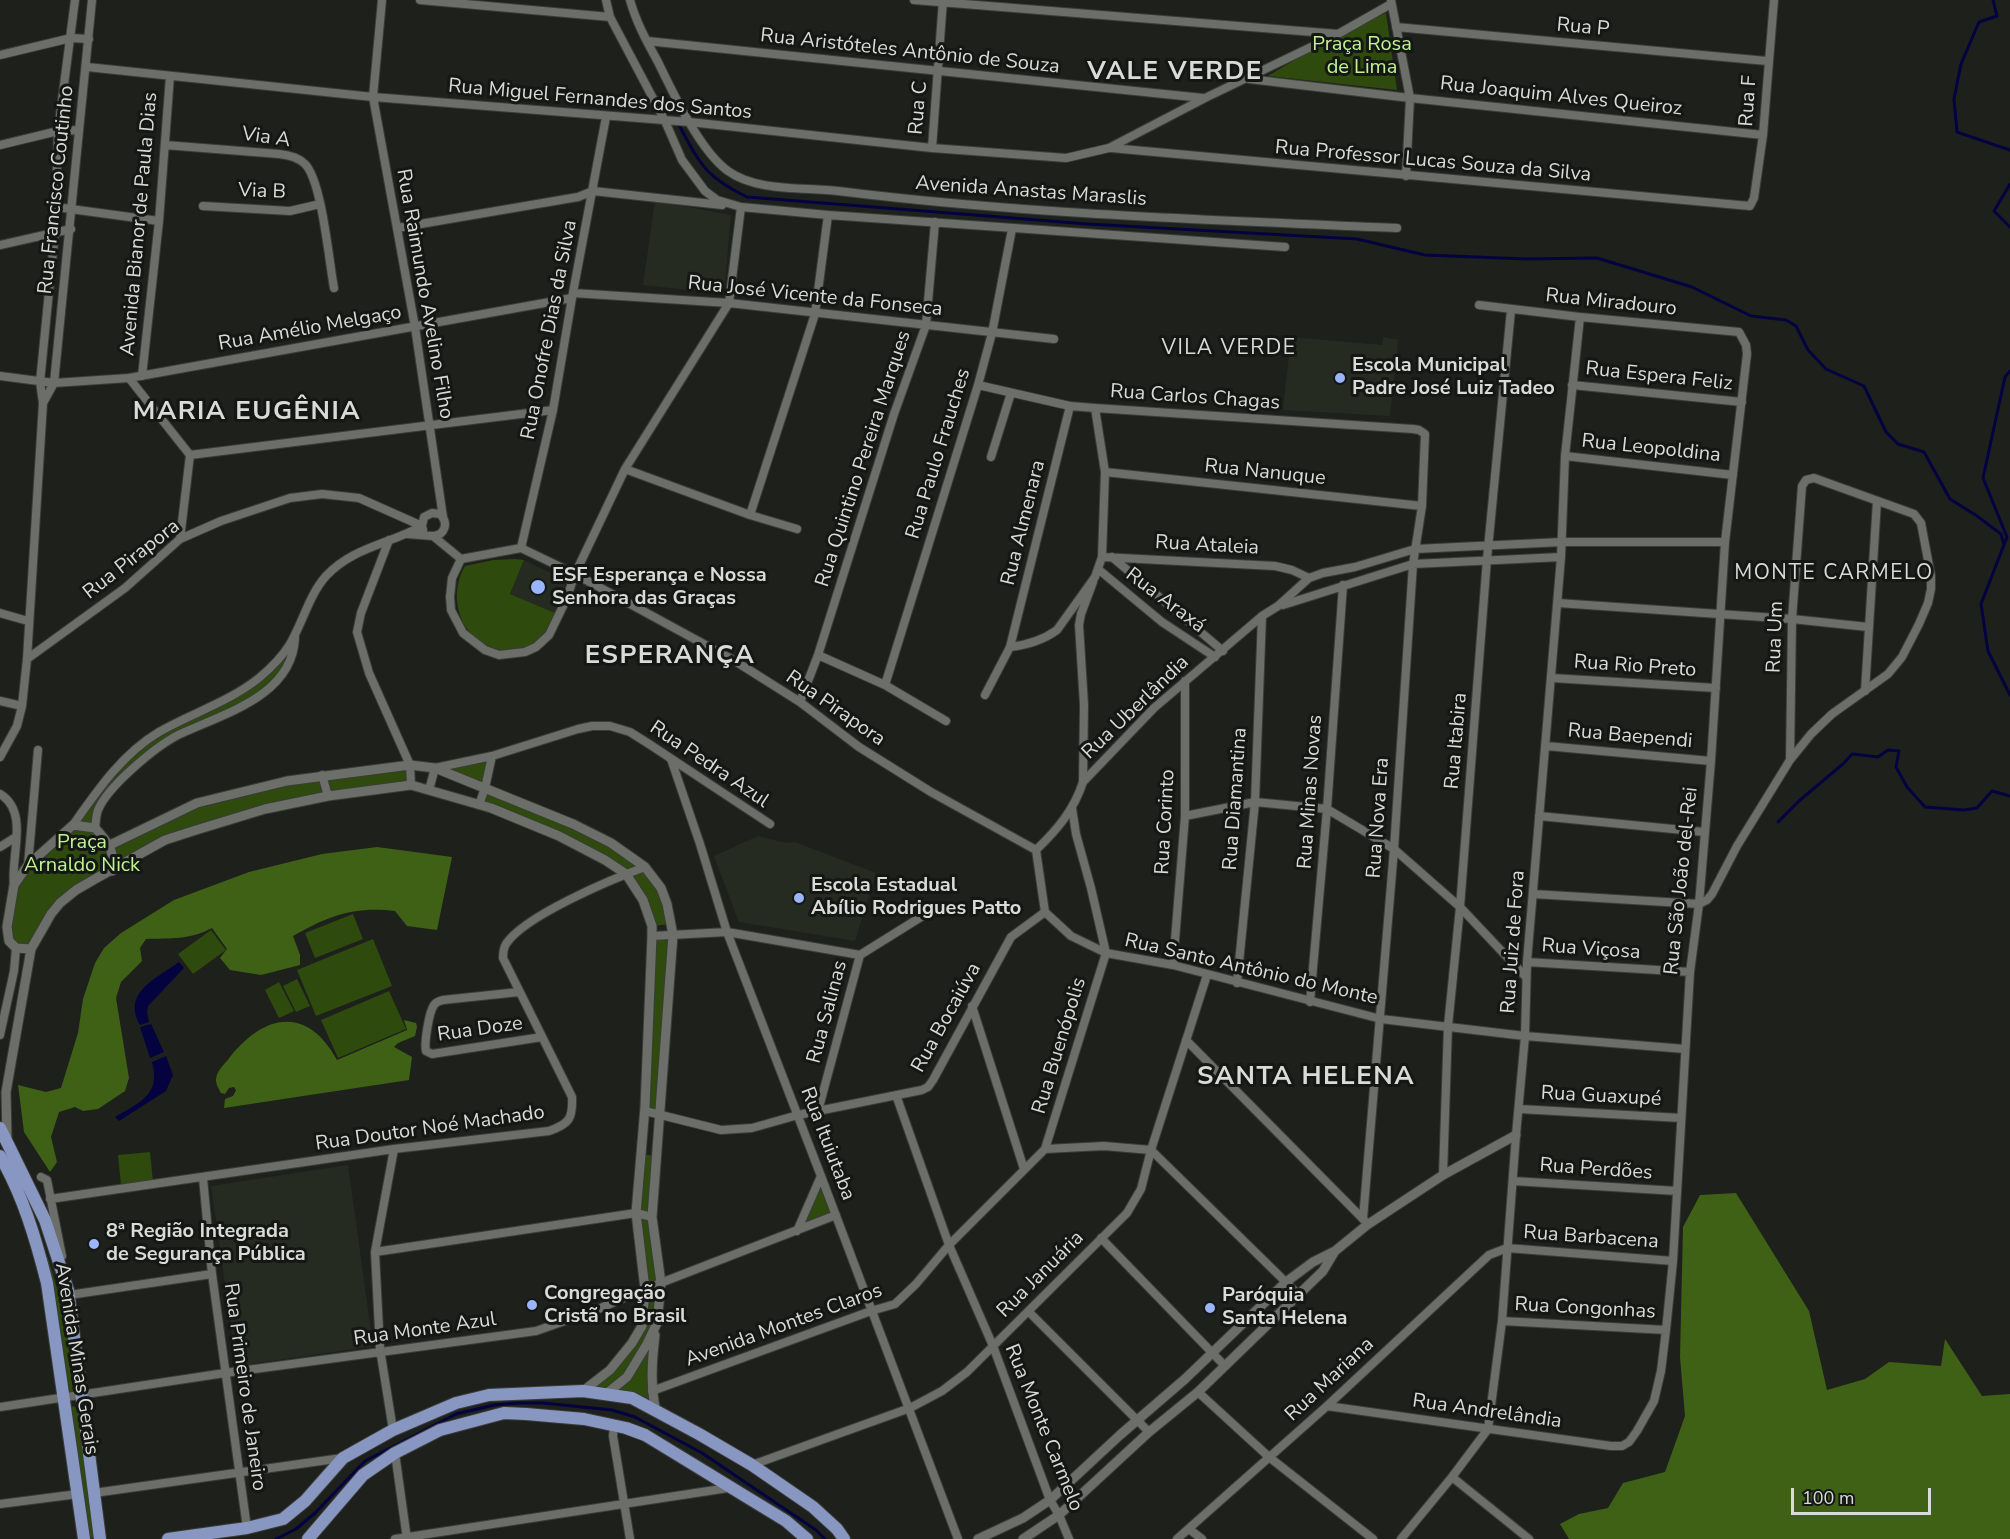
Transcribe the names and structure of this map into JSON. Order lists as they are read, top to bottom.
{
  "streets": {
    "main road": ["Avenida Minas Gerais"],
    "street": [
      "Rua P",
      "Rua Aristóteles Antônio de Souza",
      "Rua Joaquim Alves Queiroz",
      "Rua Miguel Fernandes dos Santos",
      "Rua F",
      "Rua C",
      "Via A",
      "Rua Professor Lucas Souza da Silva",
      "Rua Francisco Coutinho",
      "Via B",
      "Avenida Anastas Maraslis",
      "Avenida Bianor de Paula Dias",
      "Rua Raimundo Avelino Filho",
      "Rua José Vicente da Fonseca",
      "Rua Miradouro",
      "Rua Amélio Melgaço",
      "Rua Onofre Dias da Silva",
      "Rua Espera Feliz",
      "Rua Carlos Chagas",
      "Rua Leopoldina",
      "Rua Paulo Frauches",
      "Rua Quintino Pereira Marques",
      "Rua Nanuque",
      "Rua Almenara",
      "Rua Ataleia",
      "Rua Pirapora",
      "Rua Araxá",
      "Rua Um",
      "Rua Rio Preto",
      "Rua Uberlândia",
      "Rua Baependi",
      "Rua Itabira",
      "Rua Pedra Azul",
      "Rua Minas Novas",
      "Rua Diamantina",
      "Rua Nova Era",
      "Rua Corinto",
      "Rua São João del-Rei",
      "Rua Juiz de Fora",
      "Rua Viçosa",
      "Rua Santo Antônio do Monte",
      "Rua Salinas",
      "Rua Bocaiúva",
      "Rua Doze",
      "Rua Buenópolis",
      "Rua Guaxupé",
      "Rua Doutor Noé Machado",
      "Rua Ituiutaba",
      "Rua Perdões",
      "Rua Barbacena",
      "Rua Januária",
      "Rua Congonhas",
      "Avenida Montes Claros",
      "Rua Monte Azul",
      "Rua Mariana",
      "Rua Primeiro de Janeiro",
      "Rua Andrelândia",
      "Rua Monte Carmelo"
    ]
  },
  "crossings": [
    ["Rua P", "Rua F"],
    ["Rua Aristóteles Antônio de Souza", "Rua C"],
    ["Rua Aristóteles Antônio de Souza", "Avenida Anastas Maraslis"],
    ["Rua Joaquim Alves Queiroz", "Rua F"],
    ["Rua Miguel Fernandes dos Santos", "Rua C"],
    ["Rua Miguel Fernandes dos Santos", "Rua Professor Lucas Souza da Silva"],
    ["Rua Miguel Fernandes dos Santos", "Rua Francisco Coutinho"],
    ["Rua Miguel Fernandes dos Santos", "Avenida Anastas Maraslis"],
    ["Rua Miguel Fernandes dos Santos", "Avenida Bianor de Paula Dias"],
    ["Rua Miguel Fernandes dos Santos", "Rua Raimundo Avelino Filho"],
    ["Rua Miguel Fernandes dos Santos", "Rua Onofre Dias da Silva"],
    ["Rua F", "Rua Professor Lucas Souza da Silva"],
    ["Via A", "Via B"],
    ["Via A", "Avenida Bianor de Paula Dias"],
    ["Rua Francisco Coutinho", "Rua Amélio Melgaço"],
    ["Avenida Anastas Maraslis", "Rua Paulo Frauches"],
    ["Avenida Anastas Maraslis", "Rua Quintino Pereira Marques"],
    ["Avenida Bianor de Paula Dias", "Rua Amélio Melgaço"],
    ["Rua Raimundo Avelino Filho", "Rua Amélio Melgaço"],
    ["Rua Raimundo Avelino Filho", "Rua Pirapora"],
    ["Rua José Vicente da Fonseca", "Rua Amélio Melgaço"],
    ["Rua José Vicente da Fonseca", "Rua Onofre Dias da Silva"],
    ["Rua José Vicente da Fonseca", "Rua Paulo Frauches"],
    ["Rua José Vicente da Fonseca", "Rua Quintino Pereira Marques"],
    ["Rua Miradouro", "Rua Itabira"],
    ["Rua Miradouro", "Rua São João del-Rei"],
    ["Rua Miradouro", "Rua Juiz de Fora"],
    ["Rua Amélio Melgaço", "Rua Onofre Dias da Silva"],
    ["Rua Onofre Dias da Silva", "Rua Pirapora"],
    ["Rua Espera Feliz", "Rua São João del-Rei"],
    ["Rua Espera Feliz", "Rua Juiz de Fora"],
    ["Rua Carlos Chagas", "Rua Paulo Frauches"],
    ["Rua Carlos Chagas", "Rua Almenara"],
    ["Rua Carlos Chagas", "Rua Nova Era"],
    ["Rua Leopoldina", "Rua São João del-Rei"],
    ["Rua Leopoldina", "Rua Juiz de Fora"],
    ["Rua Quintino Pereira Marques", "Rua Pirapora"],
    ["Rua Nanuque", "Rua Nova Era"],
    ["Rua Ataleia", "Rua Araxá"],
    ["Rua Ataleia", "Rua Uberlândia"],
    ["Rua Pirapora", "Rua Uberlândia"],
    ["Rua Araxá", "Rua Uberlândia"],
    ["Rua Rio Preto", "Rua São João del-Rei"],
    ["Rua Rio Preto", "Rua Juiz de Fora"],
    ["Rua Uberlândia", "Rua Itabira"],
    ["Rua Uberlândia", "Rua Minas Novas"],
    ["Rua Uberlândia", "Rua Diamantina"],
    ["Rua Uberlândia", "Rua Nova Era"],
    ["Rua Uberlândia", "Rua Corinto"],
    ["Rua Uberlândia", "Rua São João del-Rei"],
    ["Rua Uberlândia", "Rua Juiz de Fora"],
    ["Rua Baependi", "Rua São João del-Rei"],
    ["Rua Baependi", "Rua Juiz de Fora"],
    ["Rua Itabira", "Rua Santo Antônio do Monte"],
    ["Rua Pedra Azul", "Rua Ituiutaba"],
    ["Rua Minas Novas", "Rua Santo Antônio do Monte"],
    ["Rua Diamantina", "Rua Santo Antônio do Monte"],
    ["Rua Nova Era", "Rua Santo Antônio do Monte"],
    ["Rua Corinto", "Rua Santo Antônio do Monte"],
    ["Rua São João del-Rei", "Rua Viçosa"],
    ["Rua São João del-Rei", "Rua Santo Antônio do Monte"],
    ["Rua São João del-Rei", "Rua Guaxupé"],
    ["Rua São João del-Rei", "Rua Perdões"],
    ["Rua São João del-Rei", "Rua Barbacena"],
    ["Rua São João del-Rei", "Rua Congonhas"],
    ["Rua São João del-Rei", "Rua Andrelândia"],
    ["Rua Juiz de Fora", "Rua Viçosa"],
    ["Rua Juiz de Fora", "Rua Santo Antônio do Monte"],
    ["Rua Juiz de Fora", "Rua Guaxupé"],
    ["Rua Juiz de Fora", "Rua Perdões"],
    ["Rua Juiz de Fora", "Rua Barbacena"],
    ["Rua Juiz de Fora", "Rua Congonhas"],
    ["Rua Juiz de Fora", "Rua Mariana"],
    ["Rua Juiz de Fora", "Rua Andrelândia"],
    ["Rua Santo Antônio do Monte", "Rua Bocaiúva"],
    ["Rua Santo Antônio do Monte", "Rua Buenópolis"],
    ["Rua Santo Antônio do Monte", "Rua Januária"],
    ["Rua Salinas", "Rua Bocaiúva"],
    ["Rua Bocaiúva", "Rua Ituiutaba"],
    ["Rua Bocaiúva", "Rua Monte Carmelo"],
    ["Rua Doze", "Rua Doutor Noé Machado"],
    ["Rua Buenópolis", "Avenida Montes Claros"],
    ["Rua Doutor Noé Machado", "Avenida Minas Gerais"],
    ["Rua Doutor Noé Machado", "Rua Primeiro de Janeiro"],
    ["Rua Ituiutaba", "Rua Januária"],
    ["Rua Ituiutaba", "Avenida Montes Claros"],
    ["Rua Ituiutaba", "Rua Monte Azul"],
    ["Rua Barbacena", "Rua Mariana"],
    ["Rua Januária", "Rua Monte Carmelo"],
    ["Avenida Montes Claros", "Rua Monte Carmelo"],
    ["Rua Monte Azul", "Avenida Minas Gerais"],
    ["Rua Monte Azul", "Rua Primeiro de Janeiro"],
    ["Rua Mariana", "Rua Andrelândia"]
  ],
  "districts": [
    "VALE VERDE",
    "VILA VERDE",
    "MARIA EUGÊNIA",
    "MONTE CARMELO",
    "ESPERANÇA",
    "SANTA HELENA"
  ],
  "parks": ["Praça Rosa de Lima", "Praça Arnaldo Nick"],
  "places": [
    "Escola Municipal Padre José Luiz Tadeo",
    "ESF Esperança e Nossa Senhora das Graças",
    "Escola Estadual Abílio Rodrigues Patto",
    "8ª Região Integrada de Segurança Pública",
    "Congregação Cristã no Brasil",
    "Paróquia Santa Helena"
  ],
  "scale_bar": "100 m"
}
